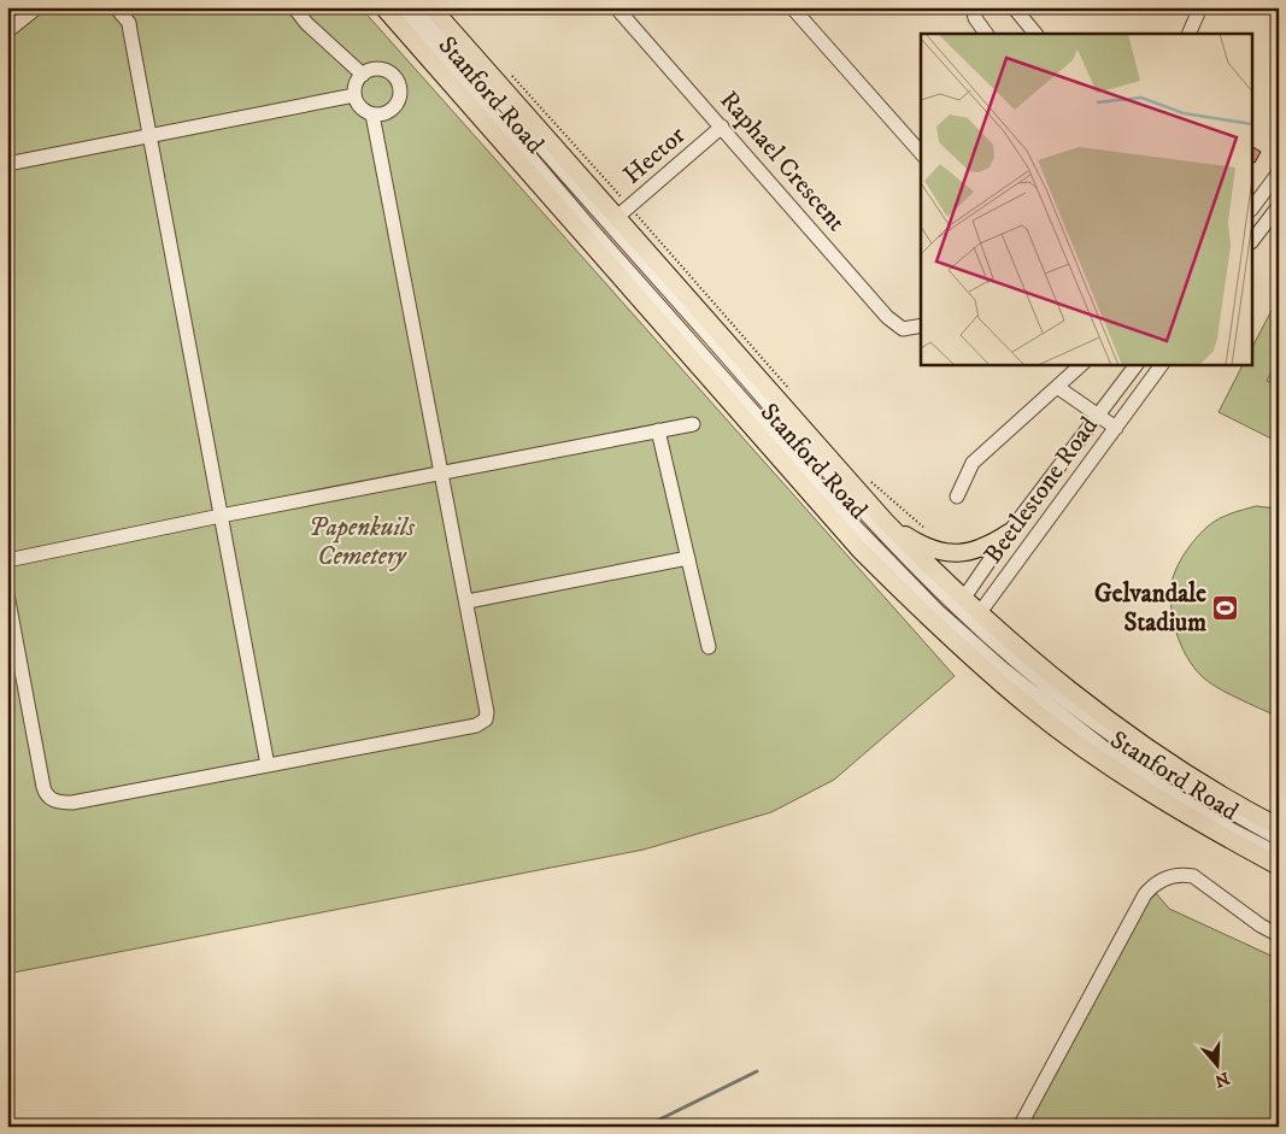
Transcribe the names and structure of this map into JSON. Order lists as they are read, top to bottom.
{
  "streets": {
    "main road": ["Stanford Road"],
    "street": ["Hector", "Raphael Crescent", "Beetlestone Road"]
  },
  "crossings": [
    ["Stanford Road", "Hector"],
    ["Stanford Road", "Beetlestone Road"],
    ["Hector", "Raphael Crescent"]
  ],
  "parks": ["Papenkuils Cemetery"],
  "places": {
    "sports": ["Gelvandale Stadium"]
  },
  "north": "bottom"
}
